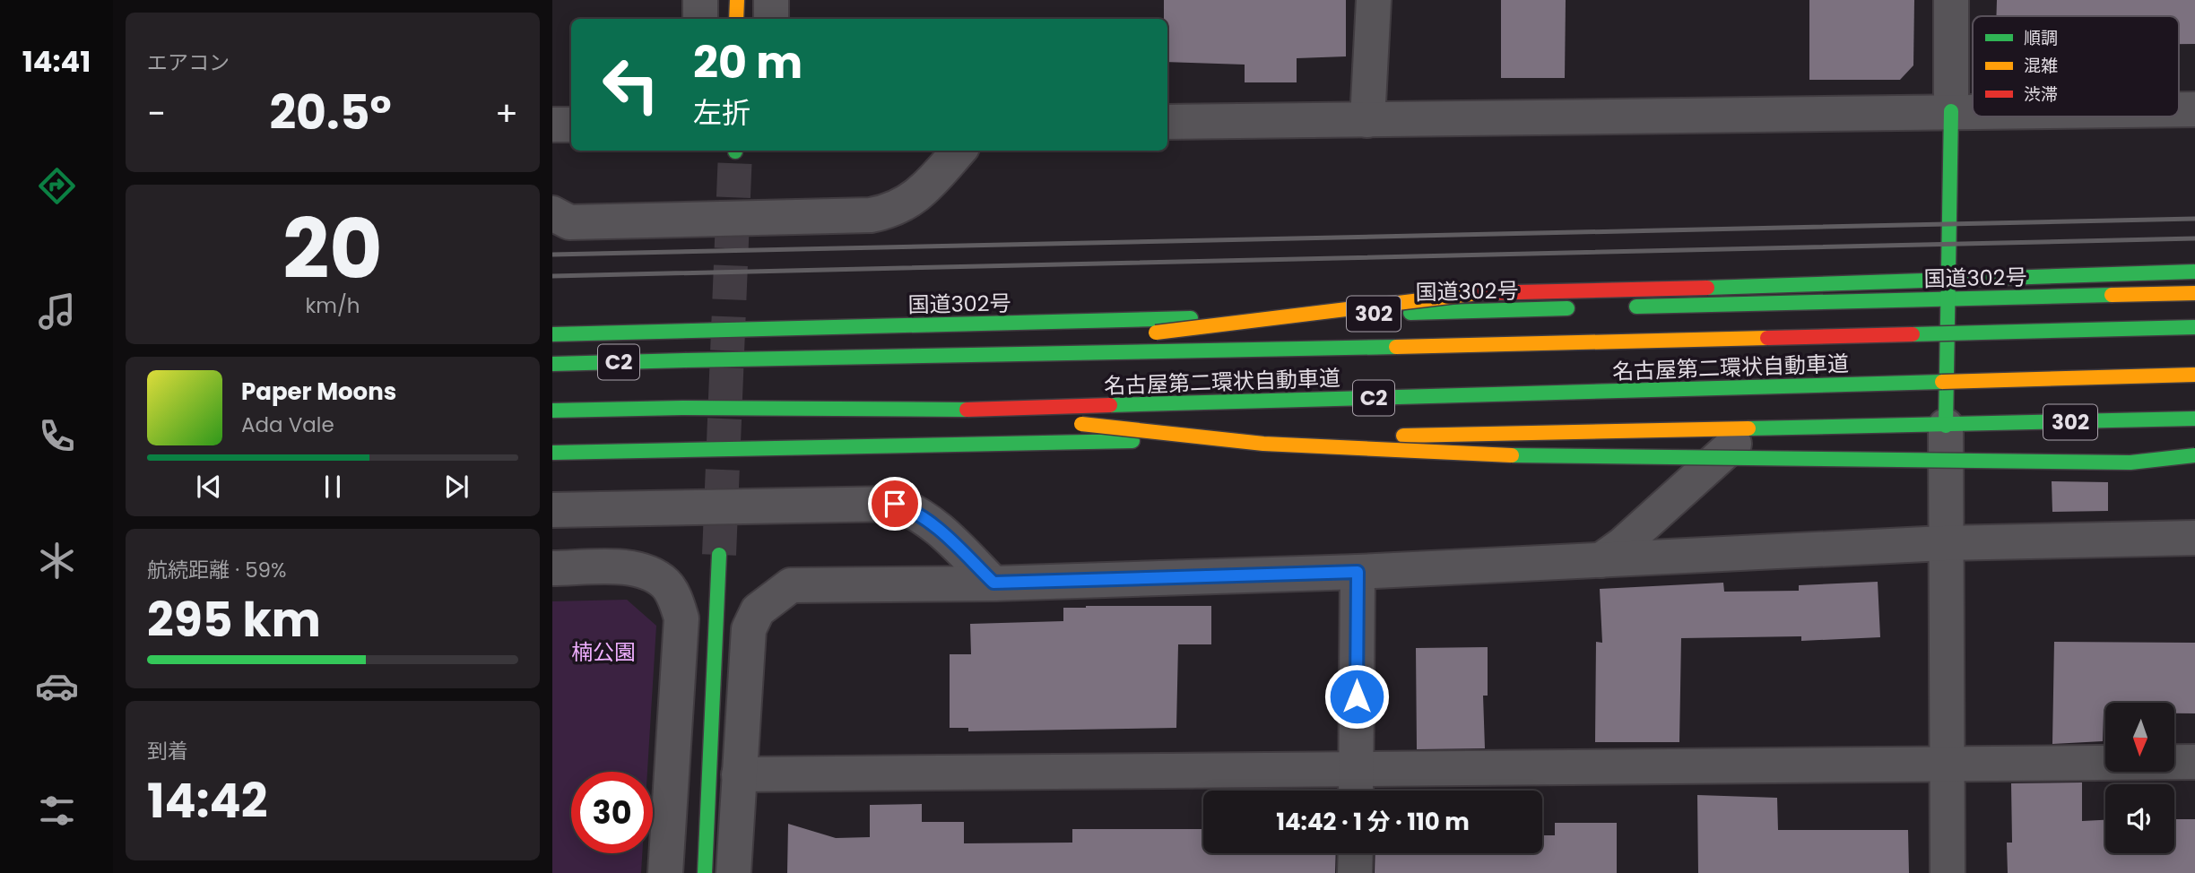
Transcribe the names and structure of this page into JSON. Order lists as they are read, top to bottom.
{
  "streets": {
    "main road": [
      "国道302号",
      "302",
      "C2",
      "名古屋第二環状自動車道"
    ]
  },
  "parks": ["楠公園"],
  "legend": ["順調", "混雑", "渋滞"],
  "north": "bottom",
  "page": {
    "tabs": "14:41",
    "tile": [
      "エアコン",
      ["20", "km/h"],
      ["航続距離 · 59%", "295 km"],
      ["到着", "14:42"]
    ],
    "turn": ["20 m", "左折"],
    "heat": ["−", "20.5°", "+"],
    "song": ["Paper Moons", "Ada Vale"],
    "limit": "30",
    "trip": "14:42 · 1 分 · 110 m"
  }
}
